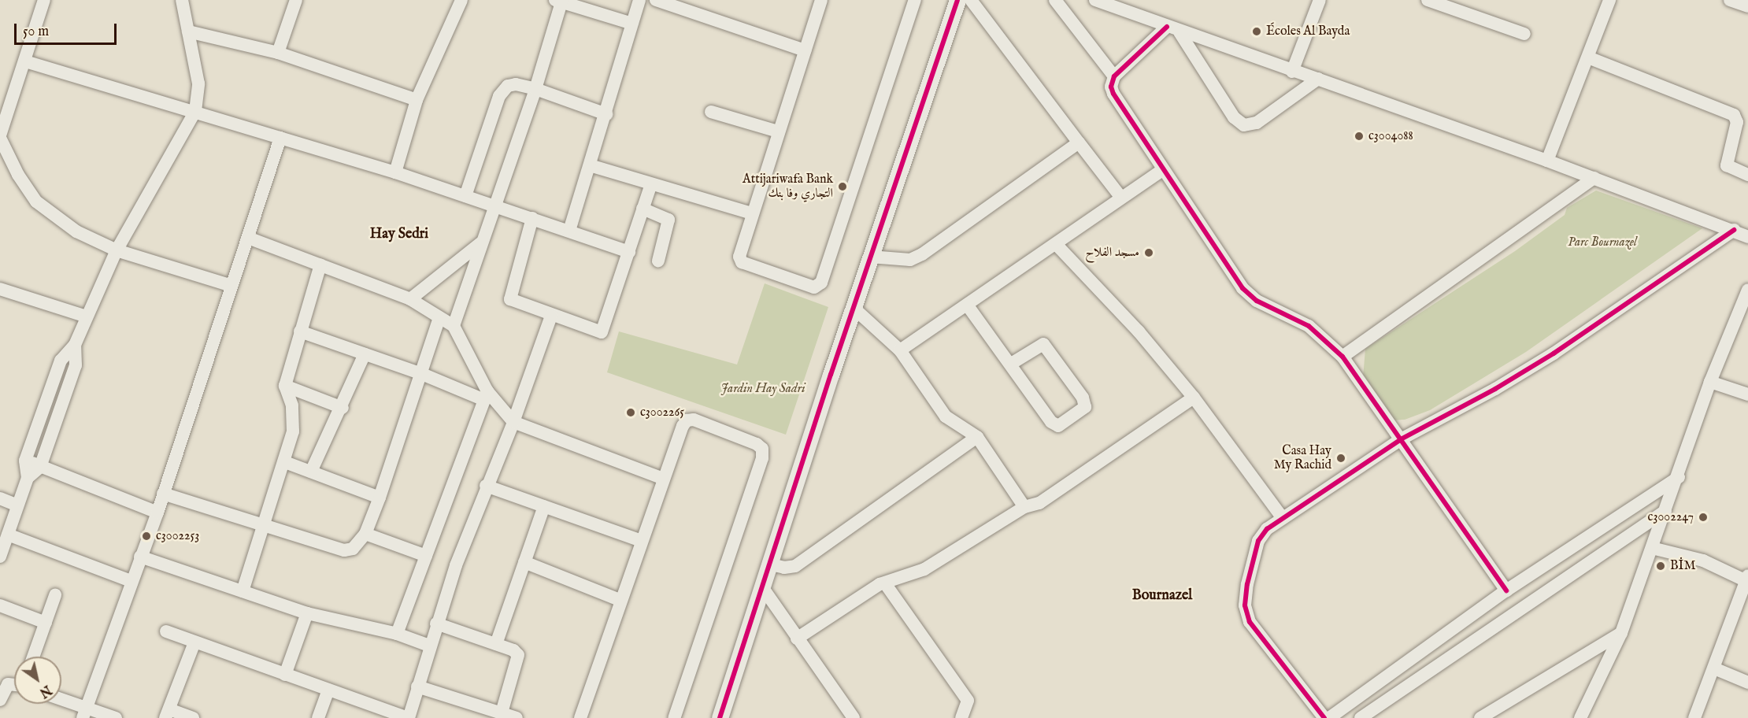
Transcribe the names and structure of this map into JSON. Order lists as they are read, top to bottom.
{
  "districts": ["Hay Sedri", "Bournazel"],
  "parks": ["Parc Bournazel", "Jardin Hay Sadri"],
  "places": [
    "Écoles Al Bayda",
    "c3004088",
    "Attijariwafa Bank التجاري وفا بنك",
    "مسجد الفلاح",
    "c3002265",
    "Casa Hay My Rachid",
    "c3002247",
    "c3002253",
    "BİM"
  ],
  "scale_bar": "50 m",
  "north": "bottom right"
}
